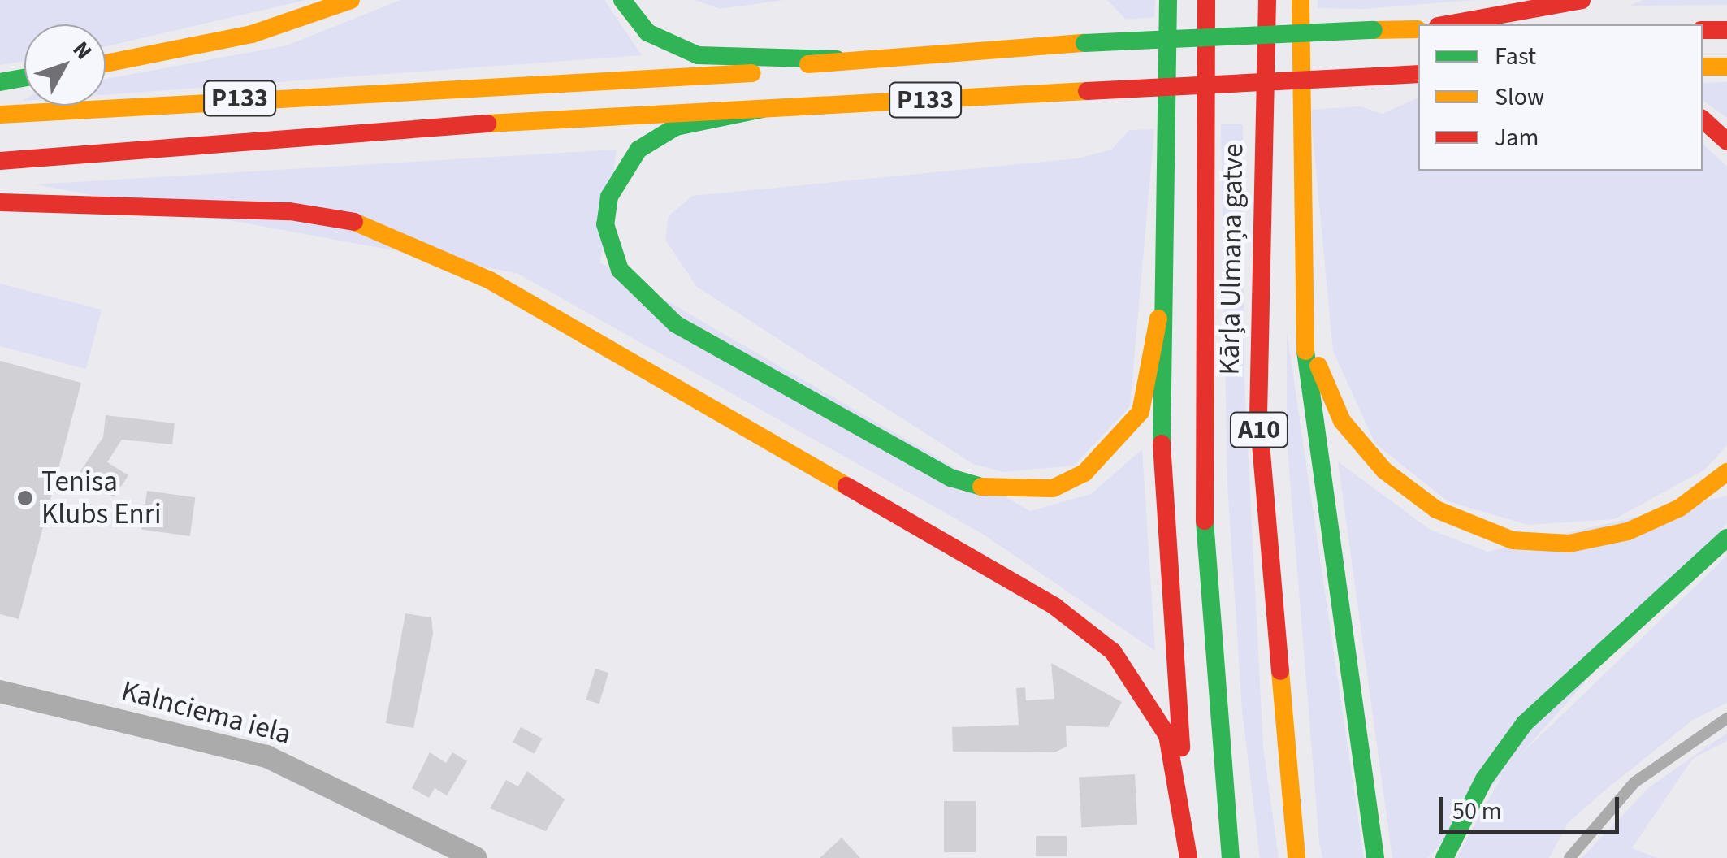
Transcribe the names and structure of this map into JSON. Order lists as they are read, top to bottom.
{
  "streets": {
    "main road": ["P133", "Kārļa Ulmaņa gatve", "A10"],
    "street": ["Kalnciema iela"]
  },
  "places": ["Tenisa Klubs Enri"],
  "legend": ["Fast", "Slow", "Jam"],
  "scale_bar": "50 m",
  "north": "top right"
}
